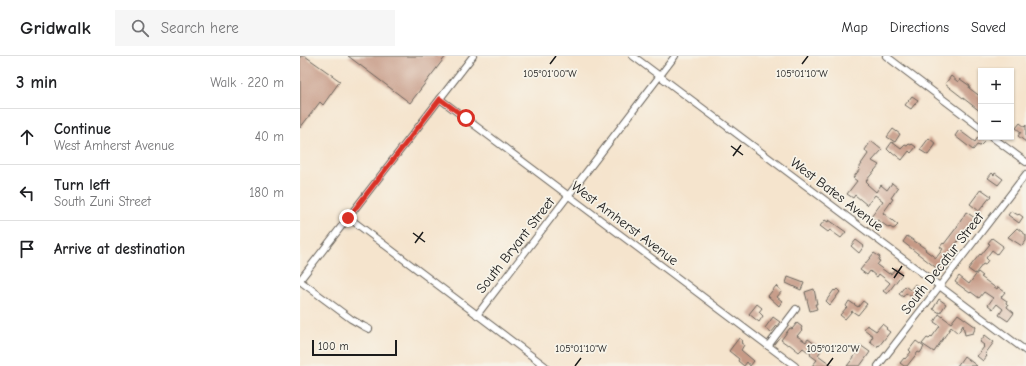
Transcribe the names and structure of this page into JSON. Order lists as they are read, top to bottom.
{
  "streets": {
    "street": [
      "West Bates Avenue",
      "West Amherst Avenue",
      "South Bryant Street",
      "South Decatur Street"
    ]
  },
  "crossings": [
    ["West Bates Avenue", "South Bryant Street"],
    ["West Bates Avenue", "South Decatur Street"],
    ["West Amherst Avenue", "South Bryant Street"]
  ],
  "scale_bar": "100 m",
  "page": {
    "header": "Gridwalk",
    "search": "Search here",
    "nav": ["Map", "Directions", "Saved"],
    "heading": ["3 min", "Walk · 220 m"],
    "map_buttons": ["+", "−"],
    "list": [
      ["Continue", "West Amherst Avenue", "40 m"],
      ["Turn left", "South Zuni Street", "180 m"],
      "Arrive at destination"
    ],
    "scale": "100 m"
  },
  "coordinates": ["105°01'00\"W", "105°01'10\"W", "105°01'20\"W"]
}
